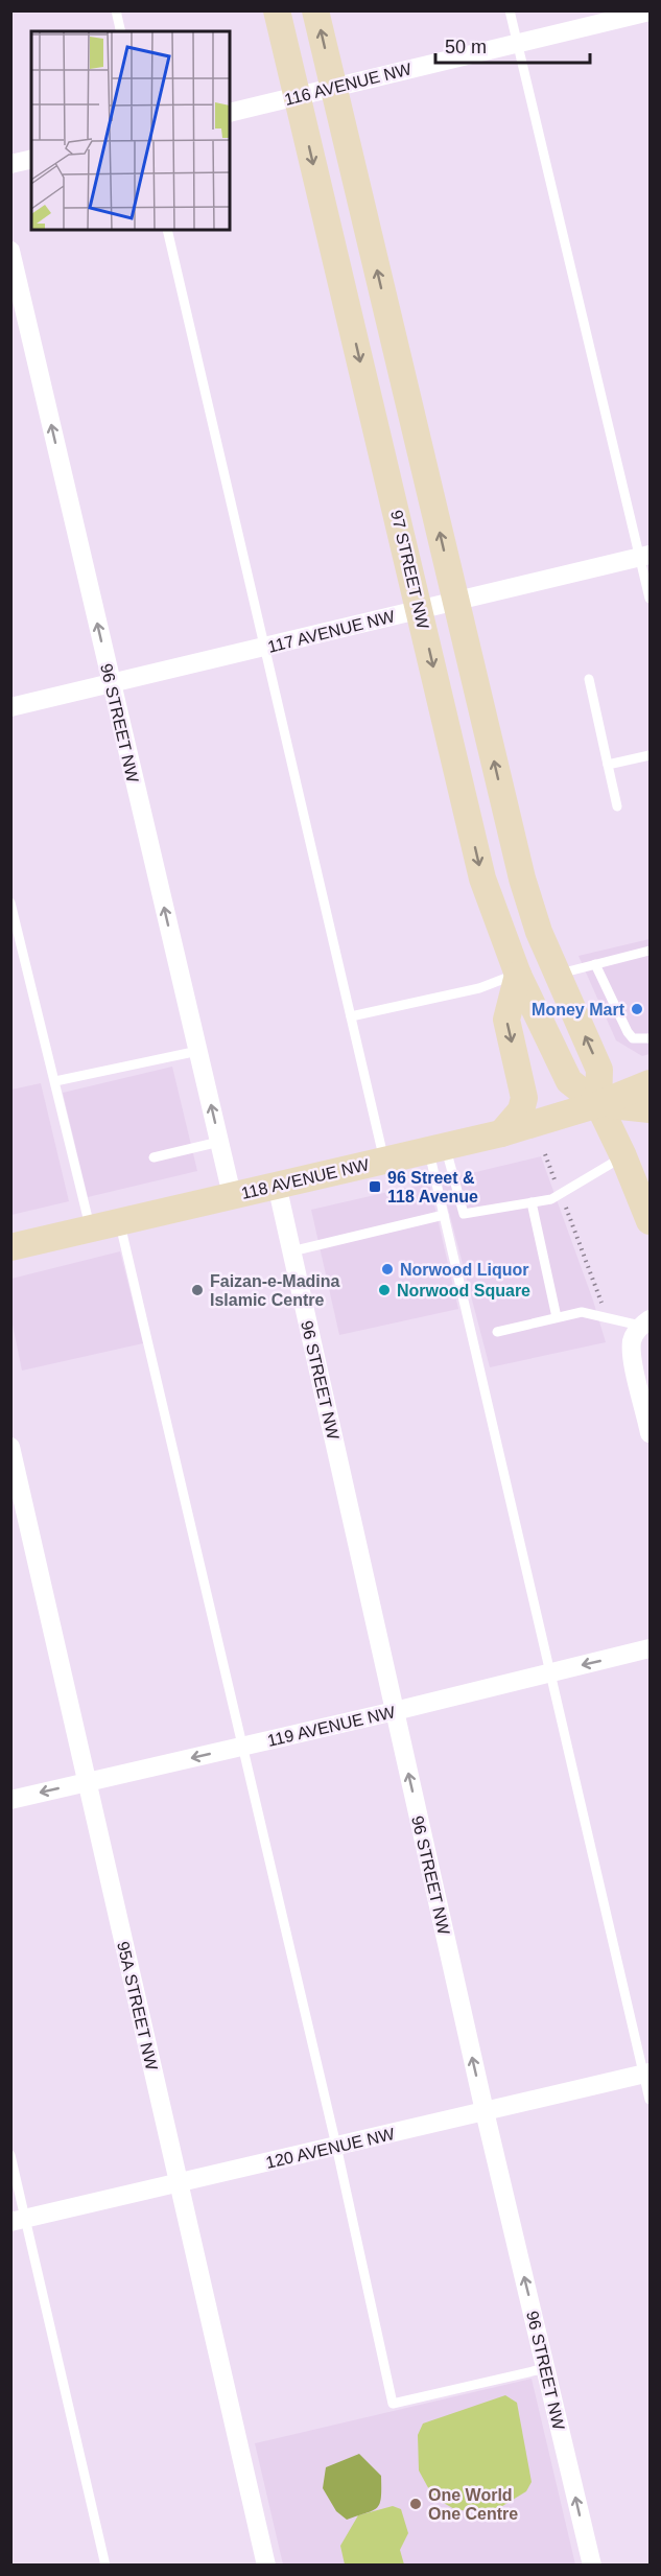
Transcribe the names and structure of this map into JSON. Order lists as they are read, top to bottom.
{
  "streets": {
    "main road": ["97 STREET NW", "118 AVENUE NW"],
    "street": [
      "116 AVENUE NW",
      "117 AVENUE NW",
      "96 STREET NW",
      "119 AVENUE NW",
      "95A STREET NW",
      "120 AVENUE NW"
    ]
  },
  "crossings": [
    ["116 AVENUE NW", "97 STREET NW"],
    ["97 STREET NW", "117 AVENUE NW"],
    ["97 STREET NW", "118 AVENUE NW"],
    ["117 AVENUE NW", "96 STREET NW"],
    ["96 STREET NW", "118 AVENUE NW"],
    ["96 STREET NW", "119 AVENUE NW"],
    ["96 STREET NW", "120 AVENUE NW"],
    ["119 AVENUE NW", "95A STREET NW"],
    ["95A STREET NW", "120 AVENUE NW"]
  ],
  "one_way": ["96 STREET NW", "119 AVENUE NW"],
  "places": {
    "other": [
      "Money Mart",
      "Norwood Liquor",
      "Faizan-e-Madina Islamic Centre",
      "Norwood Square",
      "One World One Centre"
    ],
    "transit": ["96 Street & 118 Avenue"]
  },
  "scale_bar": "50 m"
}
